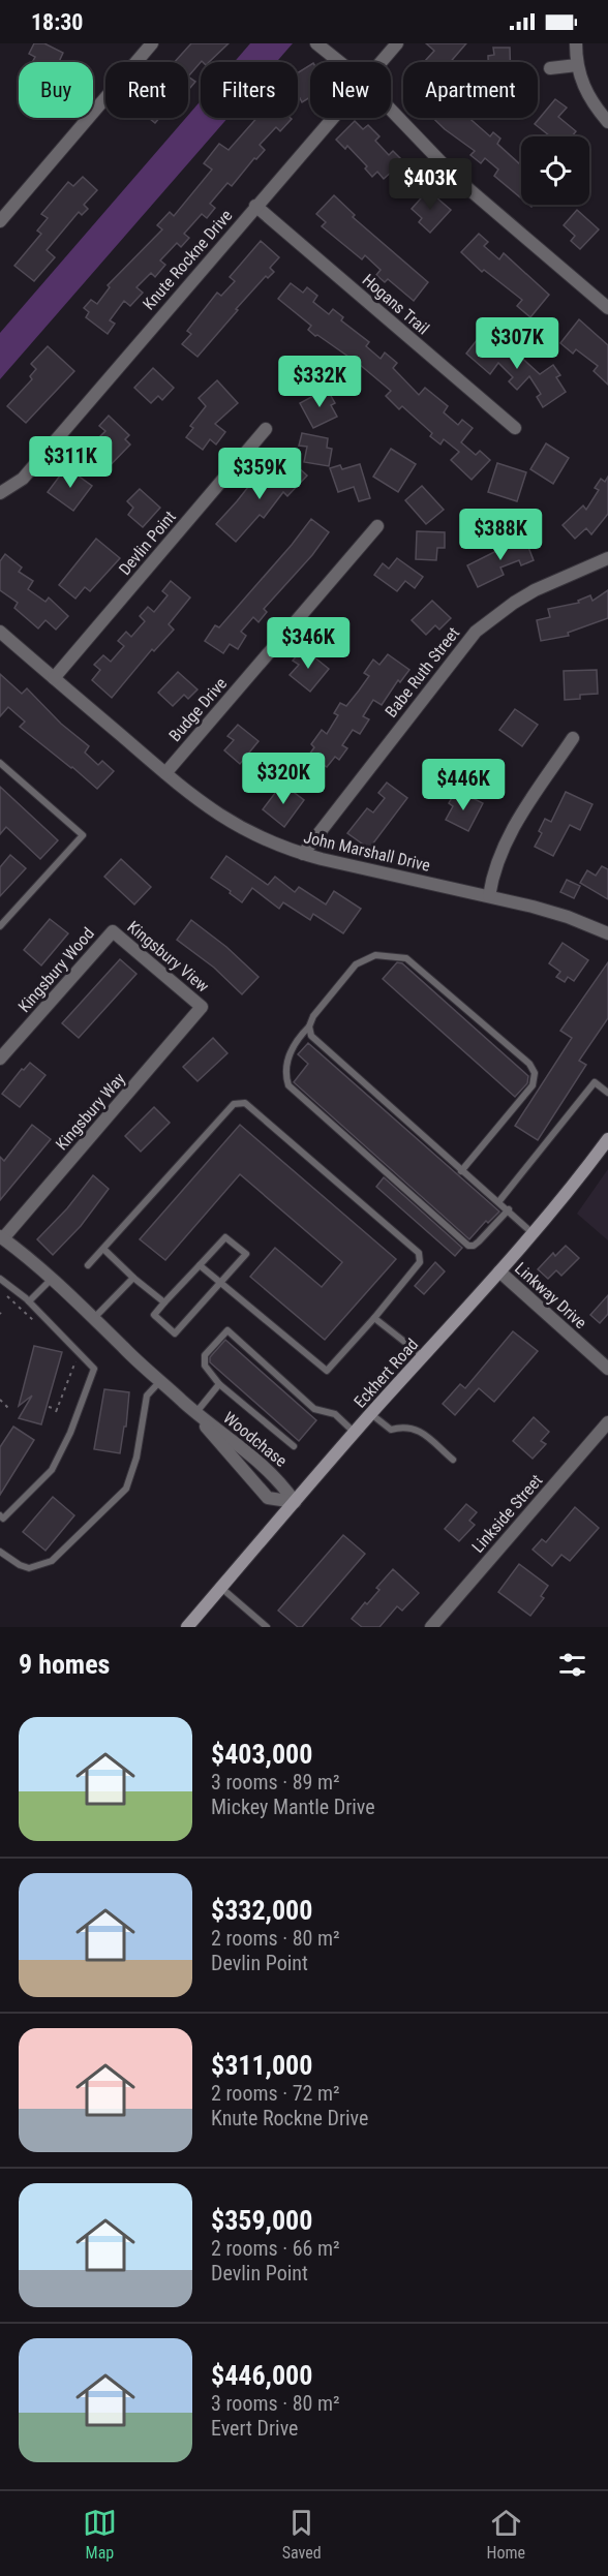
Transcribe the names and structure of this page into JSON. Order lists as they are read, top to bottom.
{
  "streets": {
    "main road": ["Eckhert Road"],
    "street": [
      "Knute Rockne Drive",
      "Hogans Trail",
      "Devlin Point",
      "Babe Ruth Street",
      "Budge Drive",
      "John Marshall Drive",
      "Kingsbury View",
      "Kingsbury Wood",
      "Kingsbury Way",
      "Linkway Drive",
      "Woodchase",
      "Linkside Street"
    ]
  },
  "crossings": [
    ["Knute Rockne Drive", "Hogans Trail"],
    ["Devlin Point", "John Marshall Drive"],
    ["Babe Ruth Street", "John Marshall Drive"],
    ["Budge Drive", "John Marshall Drive"],
    ["Kingsbury View", "Kingsbury Wood"],
    ["Kingsbury View", "Kingsbury Way"],
    ["Kingsbury Way", "Woodchase"],
    ["Linkway Drive", "Eckhert Road"],
    ["Eckhert Road", "Woodchase"]
  ],
  "page": {
    "status": "18:30",
    "chip": [
      "Buy",
      "Rent",
      "Filters",
      "New",
      "Apartment"
    ],
    "price": [
      "$403K",
      "$307K",
      "$332K",
      "$311K",
      "$359K",
      "$388K",
      "$346K",
      "$320K",
      "$446K"
    ],
    "heading": "9 homes",
    "list": [
      {
        "name": "$403,000",
        "note": "3 rooms · 89 m² · Mickey Mantle Drive"
      },
      {
        "name": "$332,000",
        "note": "2 rooms · 80 m² · Devlin Point"
      },
      {
        "name": "$311,000",
        "note": "2 rooms · 72 m² · Knute Rockne Drive"
      },
      {
        "name": "$359,000",
        "note": "2 rooms · 66 m² · Devlin Point"
      },
      {
        "name": "$446,000",
        "note": "3 rooms · 80 m² · Evert Drive"
      }
    ],
    "tabs": ["Map", "Saved", "Home"]
  }
}
